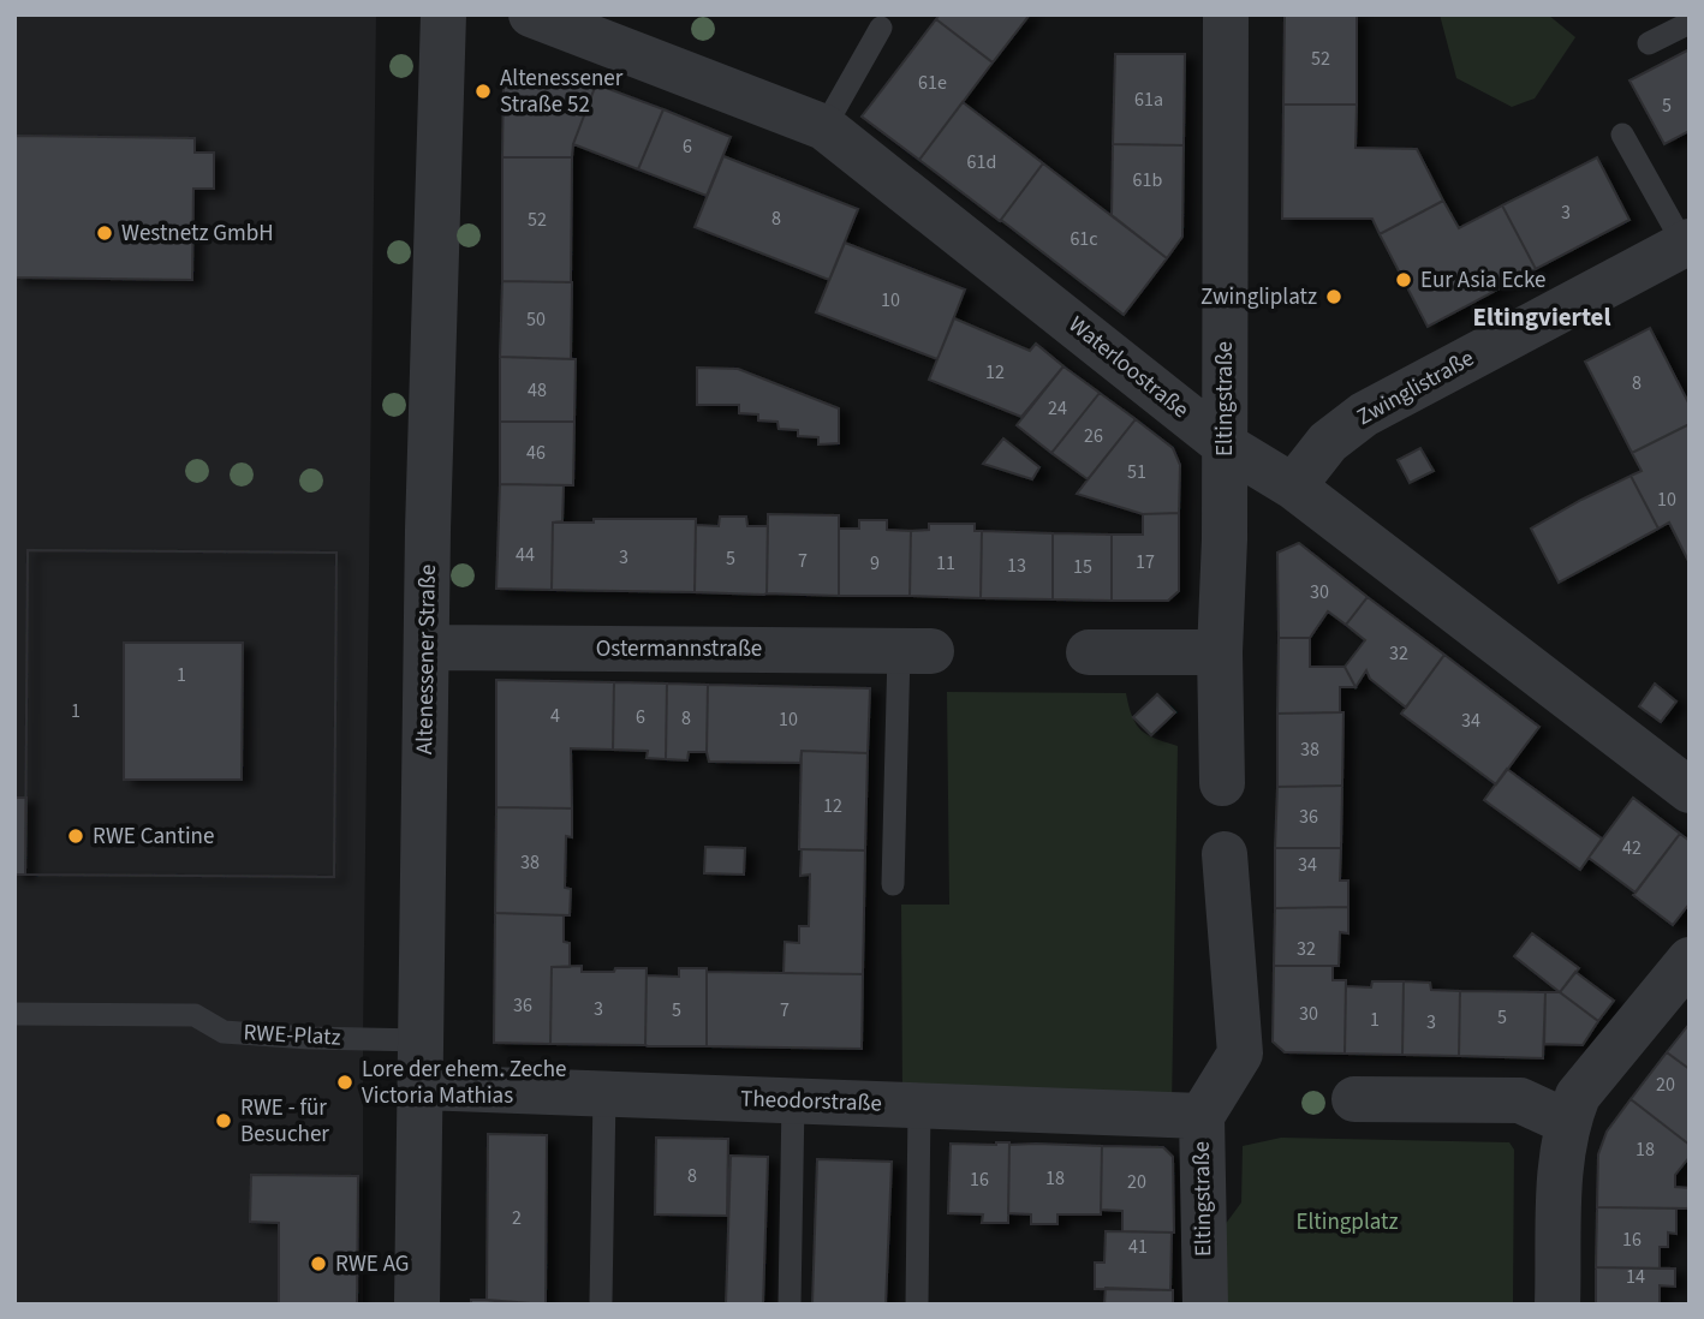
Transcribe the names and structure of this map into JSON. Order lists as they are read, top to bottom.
{
  "streets": {
    "street": [
      "Waterloostraße",
      "Zwinglistraße",
      "Eltingstraße",
      "Ostermannstraße",
      "Altenessener Straße",
      "Theodorstraße"
    ],
    "lane": ["RWE-Platz"]
  },
  "crossings": [
    ["Waterloostraße", "Zwinglistraße"],
    ["Waterloostraße", "Eltingstraße"],
    ["Eltingstraße", "Theodorstraße"],
    ["Ostermannstraße", "Altenessener Straße"],
    ["Altenessener Straße", "RWE-Platz"],
    ["Altenessener Straße", "Theodorstraße"]
  ],
  "districts": ["Eltingviertel"],
  "parks": ["Eltingplatz"],
  "places": [
    "Altenessener Straße 52",
    "Westnetz GmbH",
    "Eur Asia Ecke",
    "Zwingliplatz",
    "RWE Cantine",
    "Lore der ehem. Zeche Victoria Mathias",
    "RWE - für Besucher",
    "RWE AG"
  ],
  "house_numbers": [
    "52",
    "61e",
    "61a",
    "5",
    "6",
    "61d",
    "61b",
    "3",
    "8",
    "52",
    "61c",
    "10",
    "50",
    "12",
    "8",
    "48",
    "24",
    "26",
    "46",
    "51",
    "10",
    "44",
    "3",
    "5",
    "7",
    "17",
    "9",
    "11",
    "13",
    "15",
    "30",
    "32",
    "1",
    "1",
    "4",
    "6",
    "8",
    "10",
    "34",
    "38",
    "12",
    "36",
    "42",
    "38",
    "34",
    "32",
    "36",
    "3",
    "5",
    "7",
    "30",
    "5",
    "1",
    "3",
    "20",
    "18",
    "8",
    "18",
    "16",
    "20",
    "2",
    "16",
    "41",
    "14"
  ]
}
